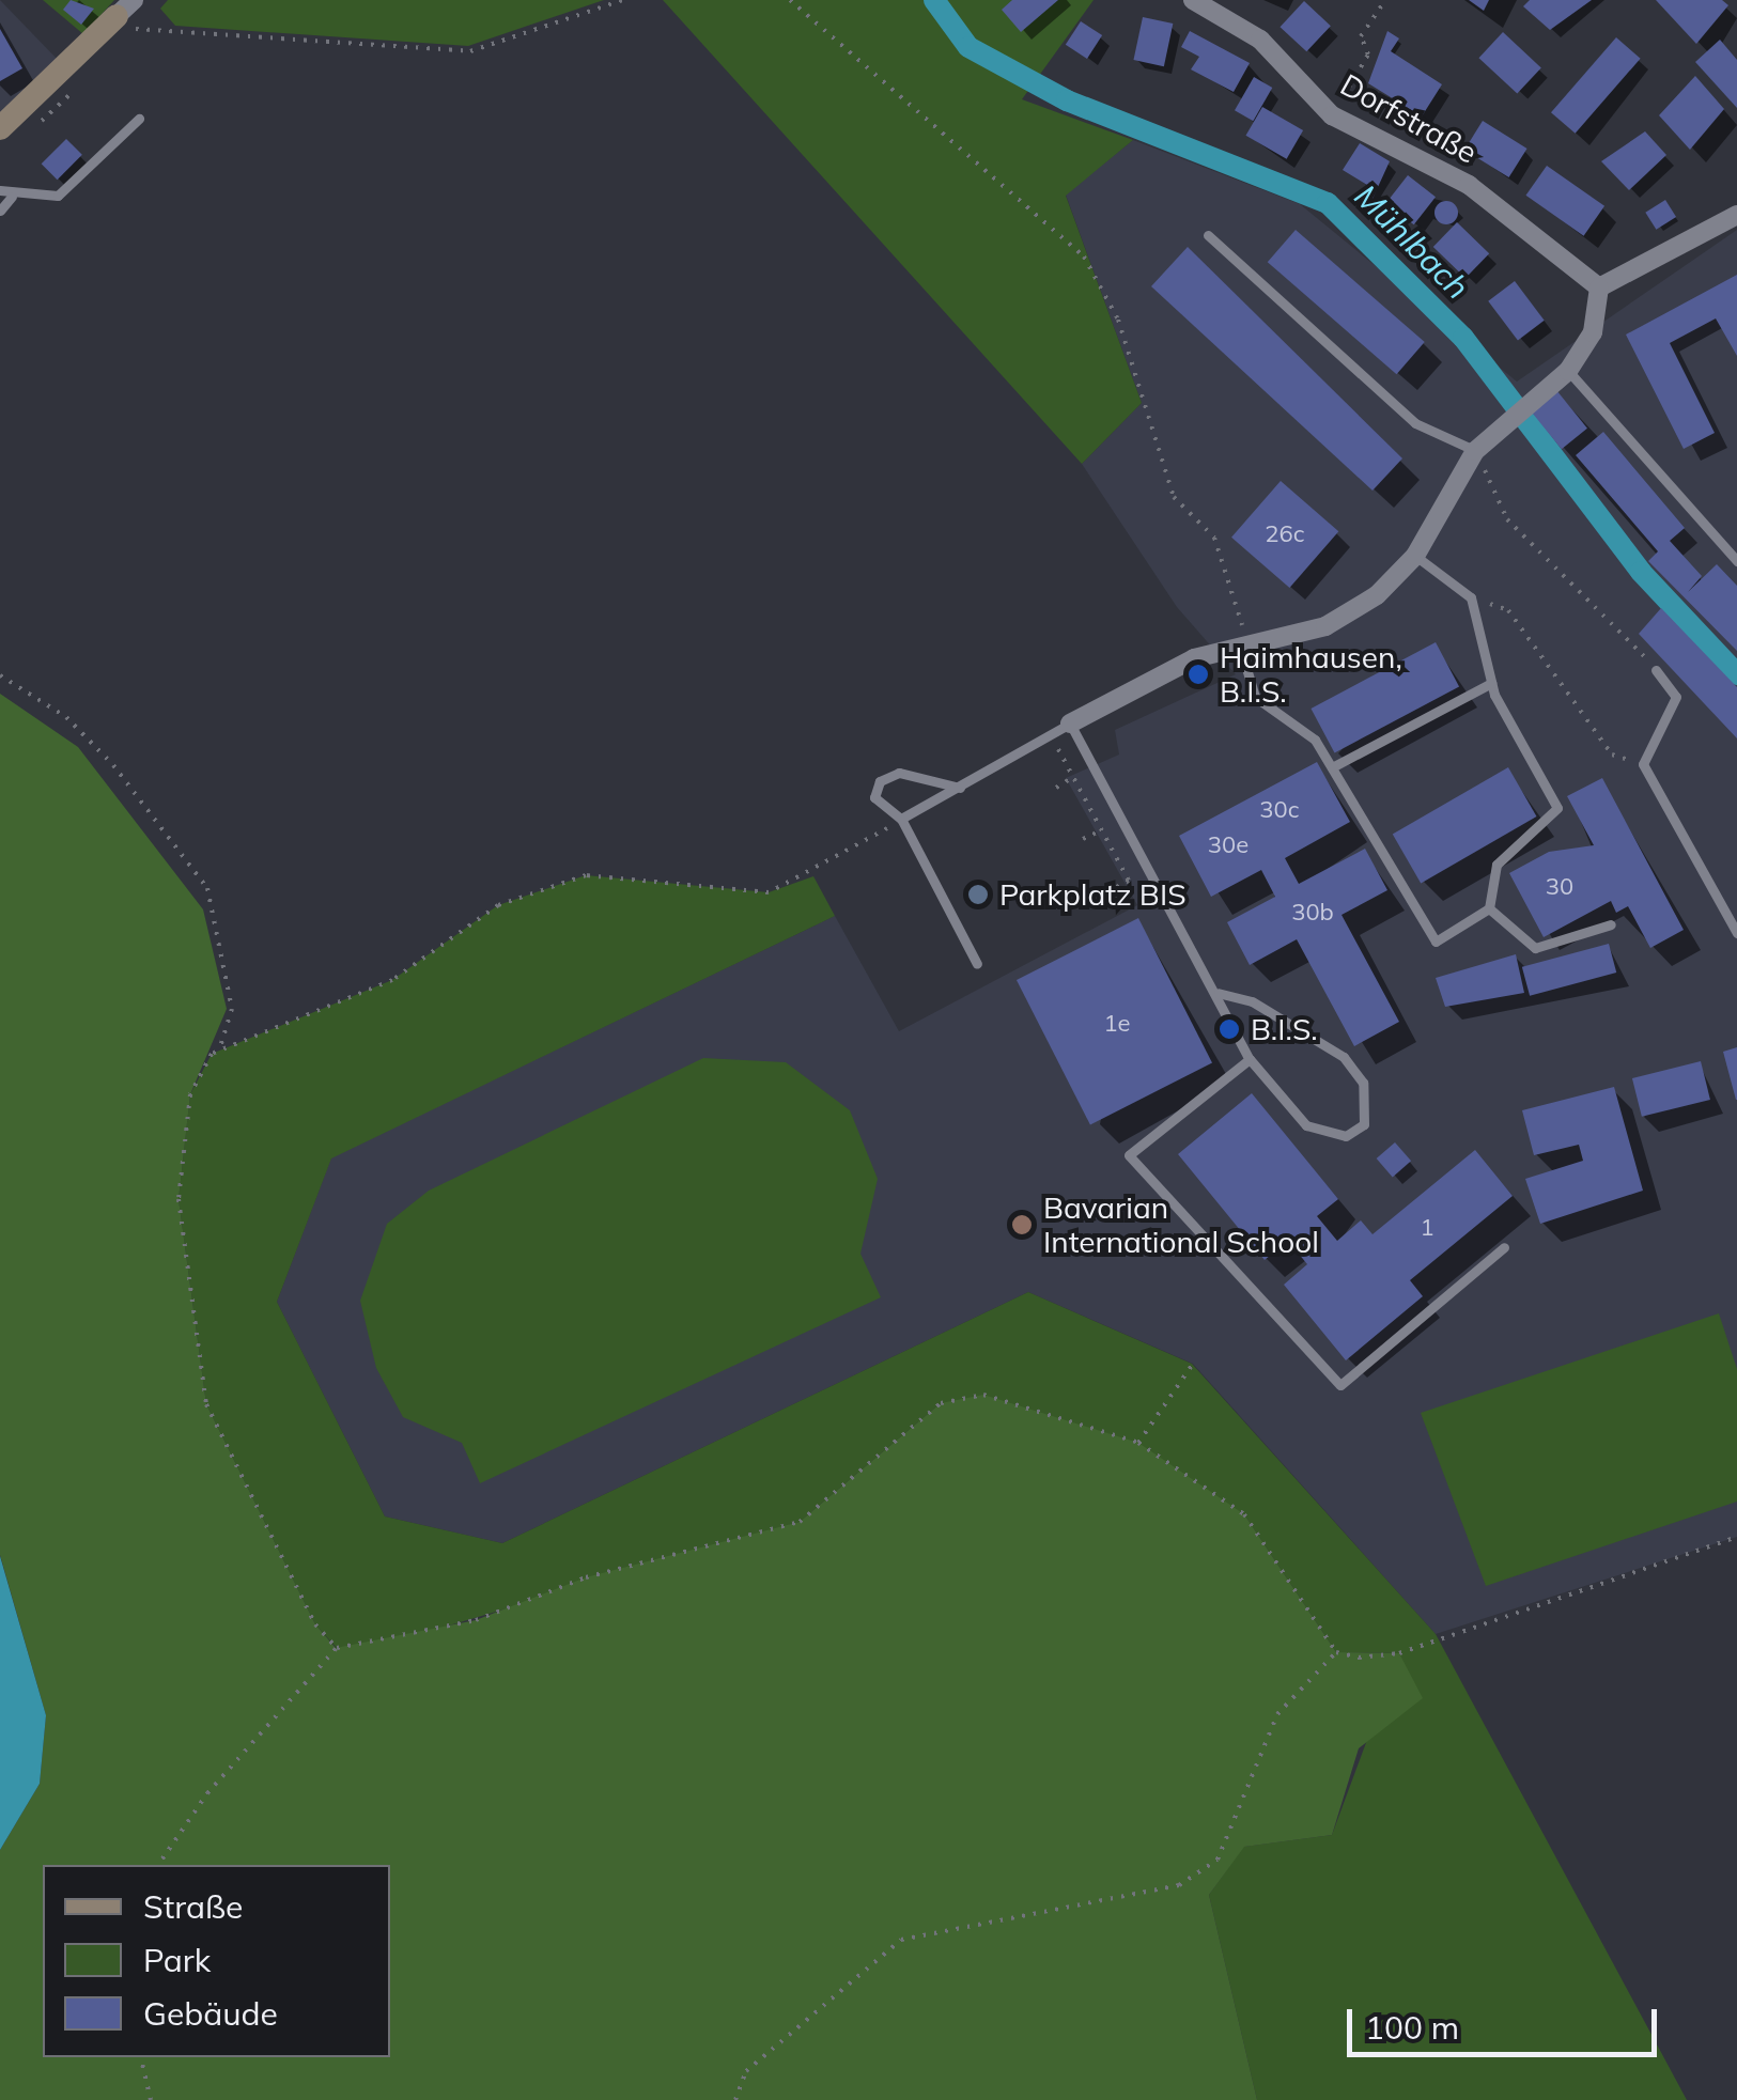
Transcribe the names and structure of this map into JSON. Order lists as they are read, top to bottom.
{
  "streets": {
    "street": ["Dorfstraße"]
  },
  "water": ["Mühlbach"],
  "places": [
    "Haimhausen, B.I.S.",
    "Parkplatz BIS",
    "B.I.S.",
    "Bavarian International School"
  ],
  "house_numbers": [
    "26c",
    "30c",
    "30e",
    "30",
    "30b",
    "1e",
    "1"
  ],
  "legend": ["Straße", "Park", "Gebäude"],
  "scale_bar": "100 m"
}
